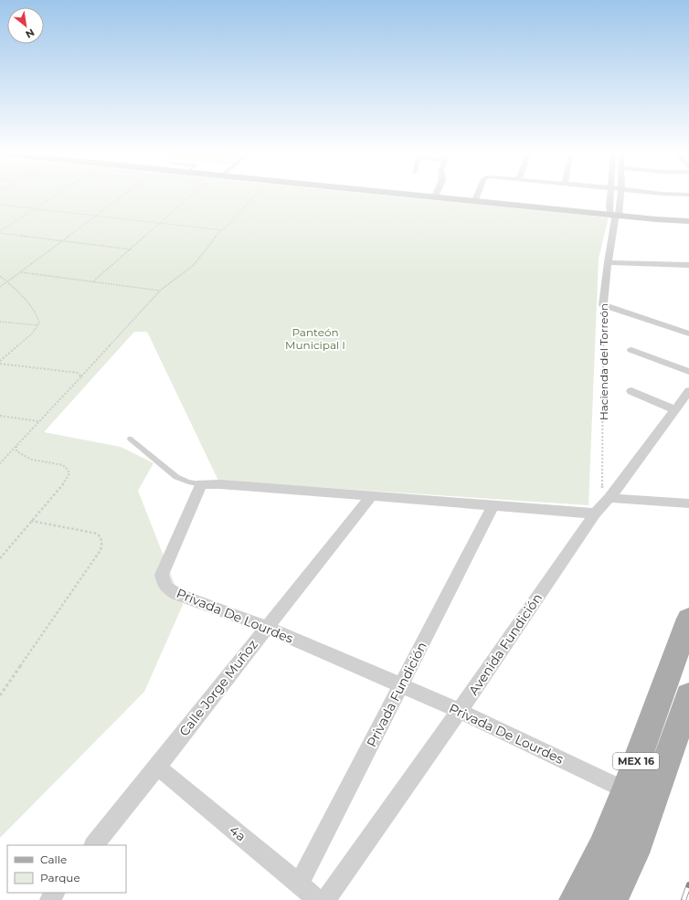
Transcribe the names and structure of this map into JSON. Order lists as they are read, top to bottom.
{
  "streets": {
    "main road": ["MEX 16"],
    "street": [
      "Hacienda del Torreón",
      "Privada De Lourdes",
      "Avenida Fundición",
      "Calle Jorge Muñoz",
      "Privada Fundición",
      "4a"
    ]
  },
  "crossings": [
    ["Hacienda del Torreón", "Avenida Fundición"],
    ["Privada De Lourdes", "Avenida Fundición"],
    ["Privada De Lourdes", "Calle Jorge Muñoz"],
    ["Privada De Lourdes", "Privada Fundición"],
    ["Privada De Lourdes", "MEX 16"],
    ["Calle Jorge Muñoz", "4a"],
    ["Privada Fundición", "4a"]
  ],
  "parks": ["Panteón Municipal I"],
  "legend": ["Calle", "Parque"],
  "north": "bottom right"
}
